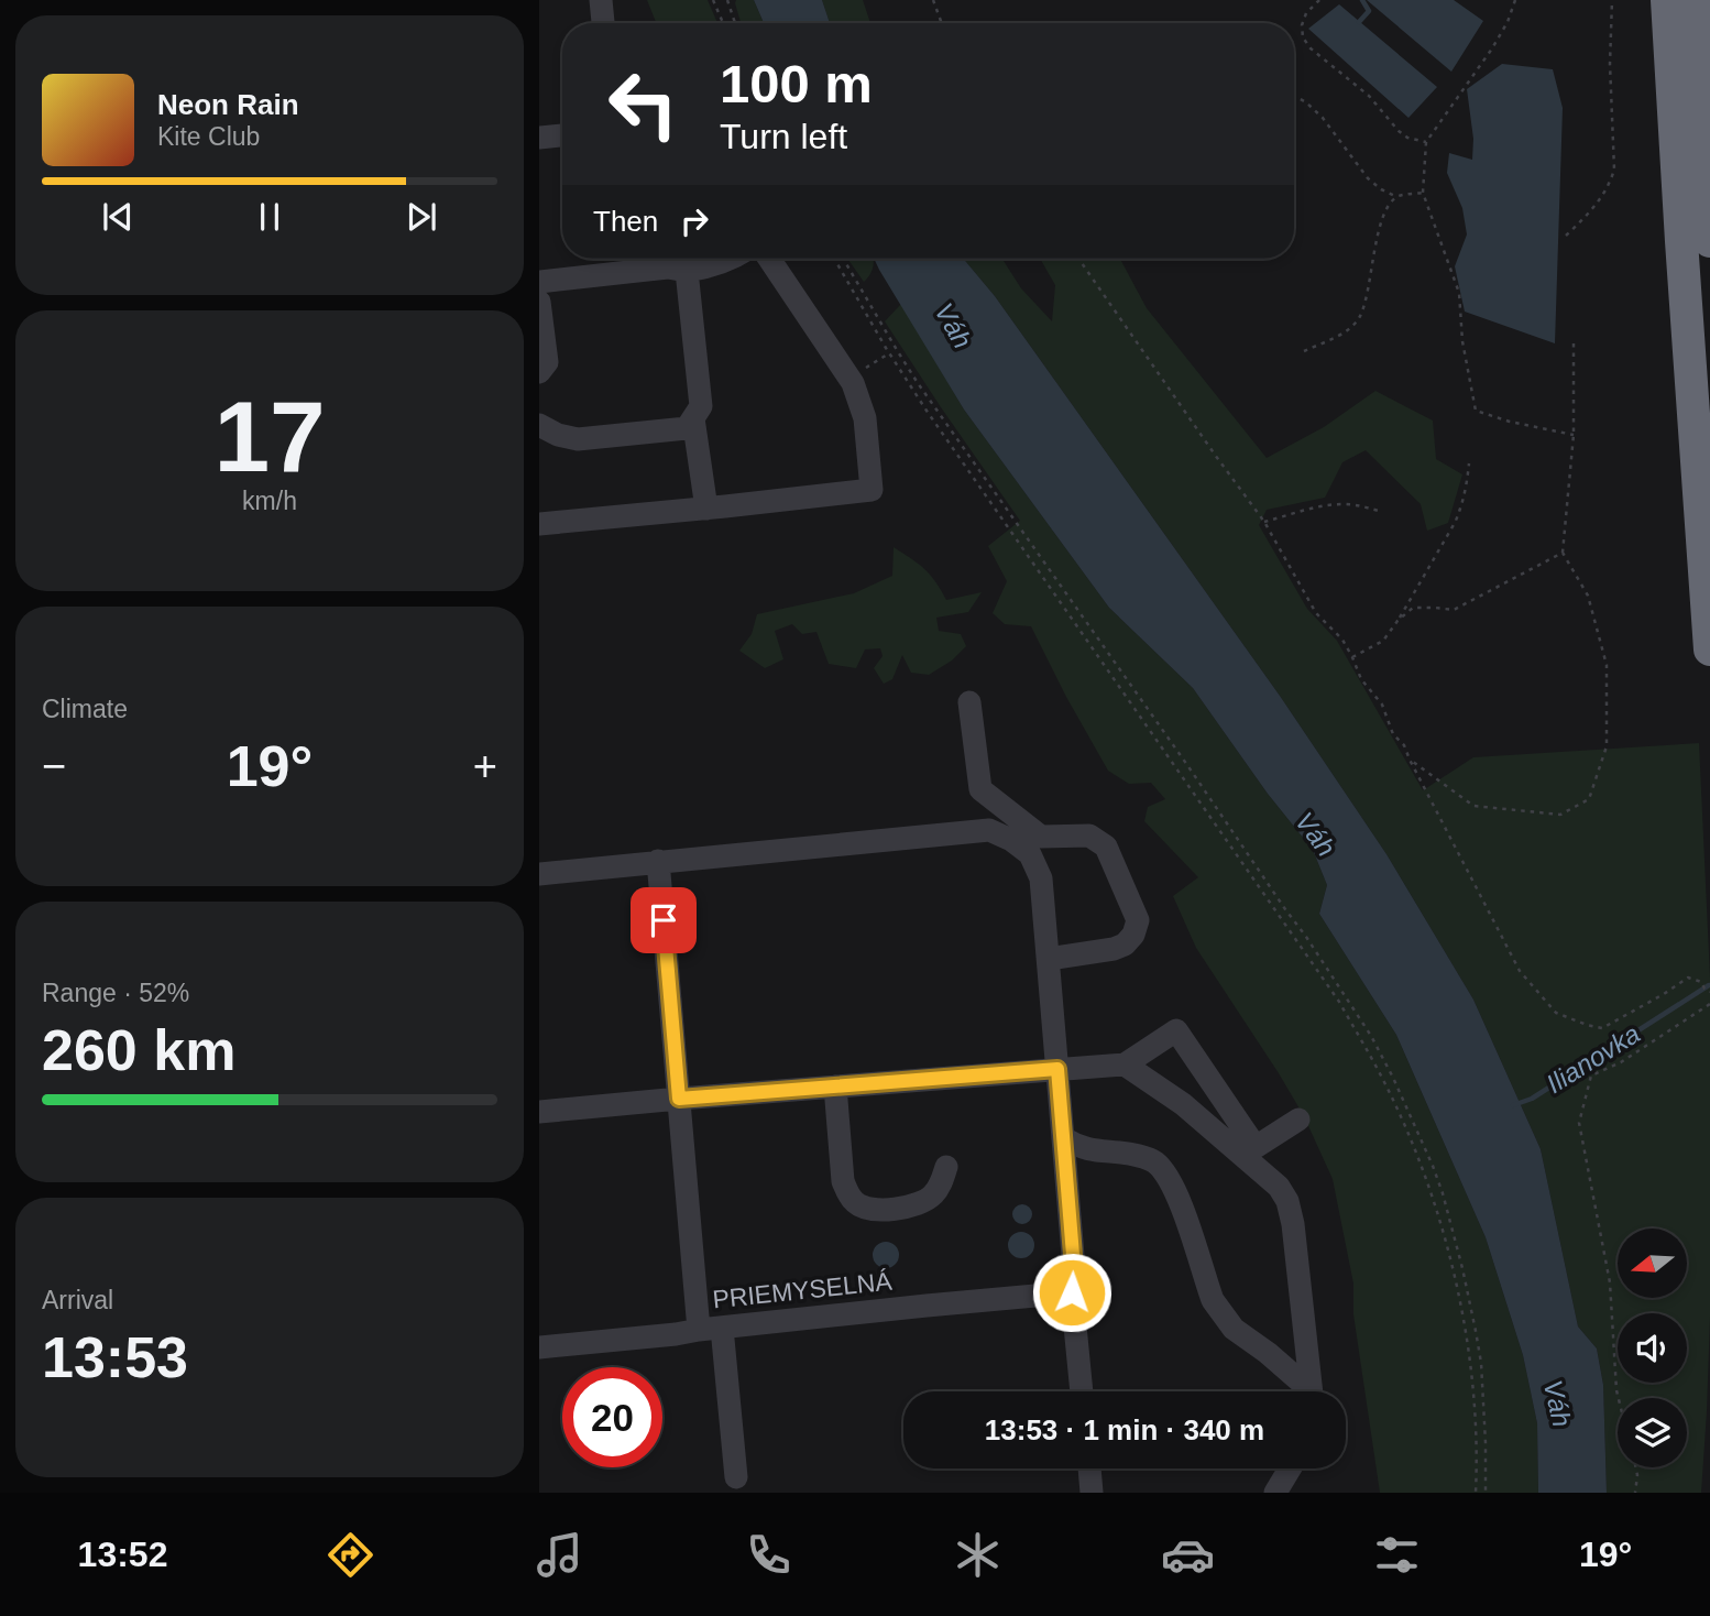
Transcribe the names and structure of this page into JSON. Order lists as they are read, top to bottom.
{
  "streets": {
    "lane": ["PRIEMYSELNÁ"]
  },
  "water": ["Váh", "Ilianovka"],
  "north": "left",
  "page": {
    "turn": ["100 m", "Turn left"],
    "song": ["Neon Rain", "Kite Club"],
    "then": "Then",
    "tile": [
      ["17", "km/h"],
      "Climate",
      ["Range · 52%", "260 km"],
      ["Arrival", "13:53"]
    ],
    "heat": ["−", "19°", "+"],
    "limit": "20",
    "trip": "13:53 · 1 min · 340 m",
    "tabs": ["13:52", "19°"]
  }
}
